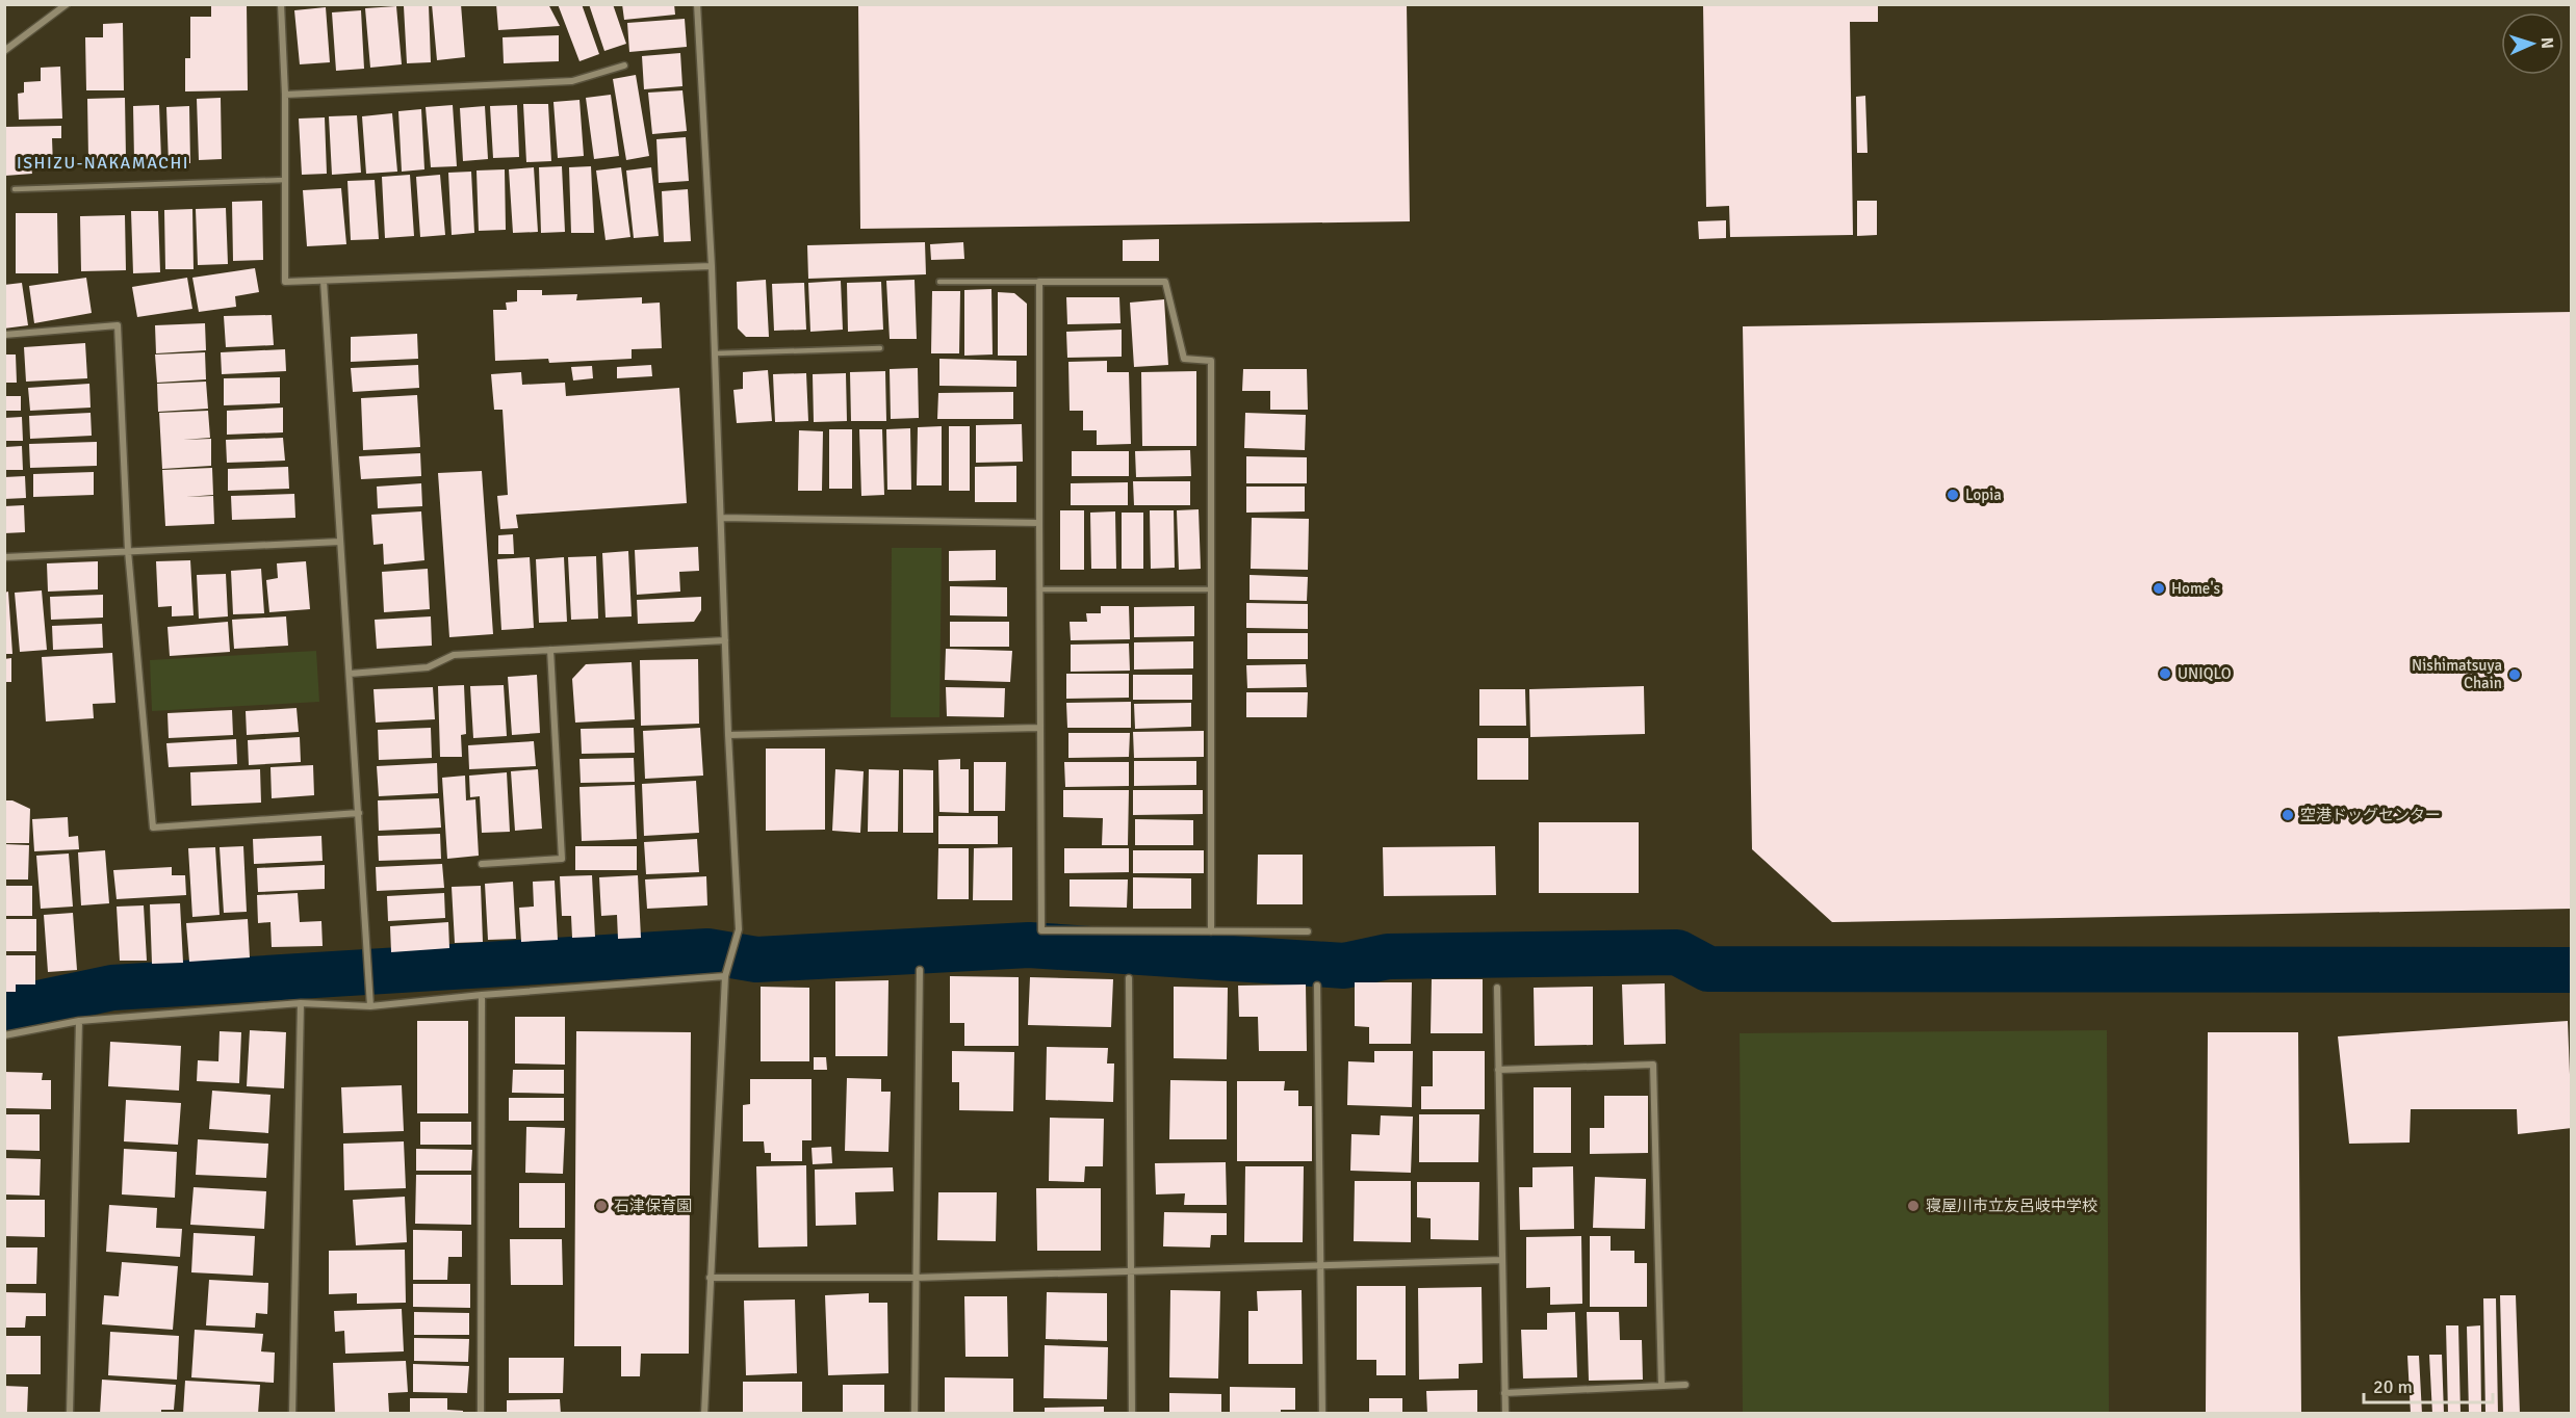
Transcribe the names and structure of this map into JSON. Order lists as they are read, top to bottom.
{
  "districts": ["ISHIZU-NAKAMACHI"],
  "places": [
    "Lopia",
    "Home's",
    "UNIQLO",
    "Nishimatsuya Chain",
    "空港ドッグセンター",
    "石津保育園",
    "寝屋川市立友呂岐中学校"
  ],
  "scale_bar": "20 m",
  "north": "right"
}
